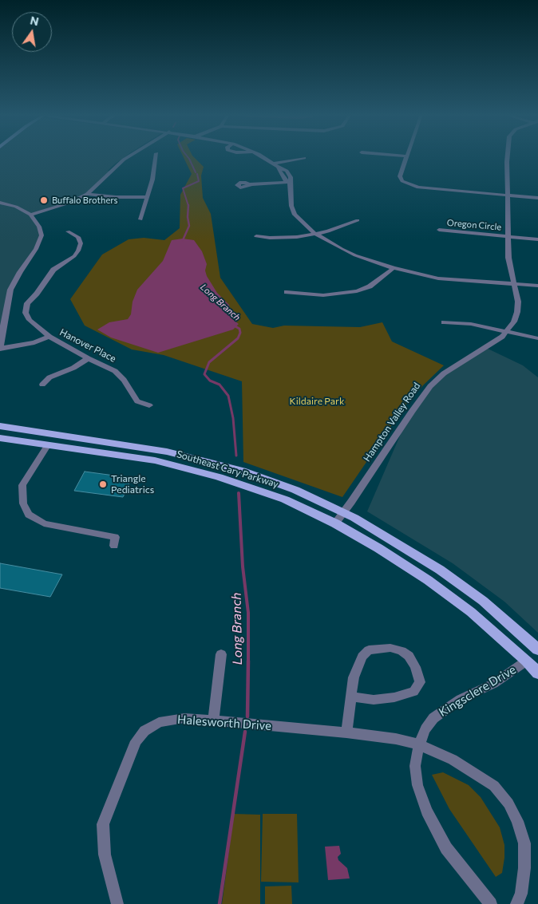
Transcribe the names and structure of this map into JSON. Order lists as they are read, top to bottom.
{
  "streets": {
    "main road": ["Southeast Cary Parkway"],
    "street": [
      "Oregon Circle",
      "Hanover Place",
      "Hampton Valley Road",
      "Kingsclere Drive",
      "Halesworth Drive"
    ]
  },
  "crossings": [
    ["Oregon Circle", "Hampton Valley Road"],
    ["Hampton Valley Road", "Southeast Cary Parkway"],
    ["Southeast Cary Parkway", "Kingsclere Drive"],
    ["Kingsclere Drive", "Halesworth Drive"]
  ],
  "water": ["Long Branch"],
  "parks": ["Kildaire Park"],
  "places": ["Buffalo Brothers", "Triangle Pediatrics"],
  "north": "top"
}
